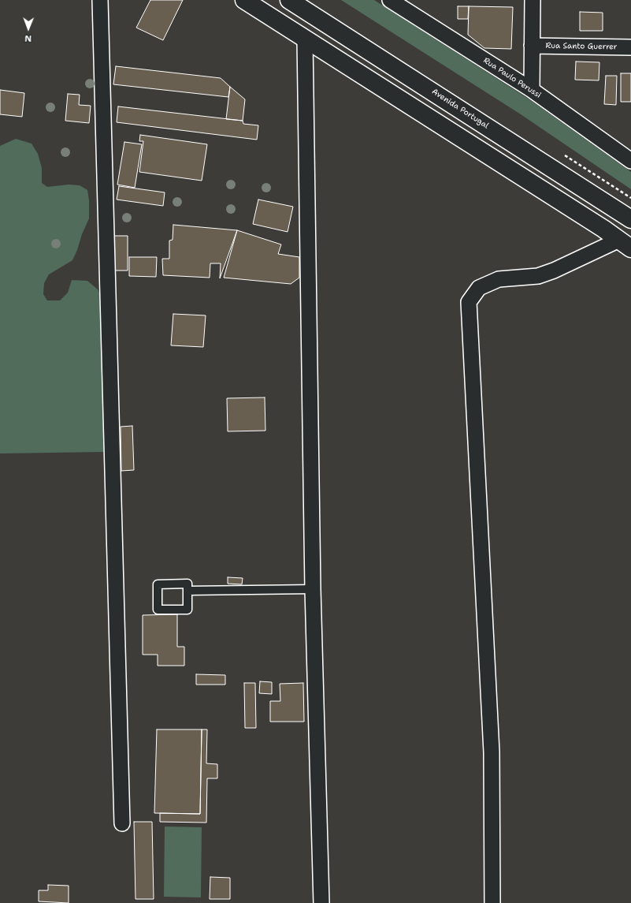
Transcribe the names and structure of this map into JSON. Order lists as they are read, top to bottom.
{
  "streets": {
    "main road": ["Avenida Portugal"],
    "street": ["Rua Santo Guerrer", "Rua Paulo Perussi"]
  },
  "north": "bottom"
}
